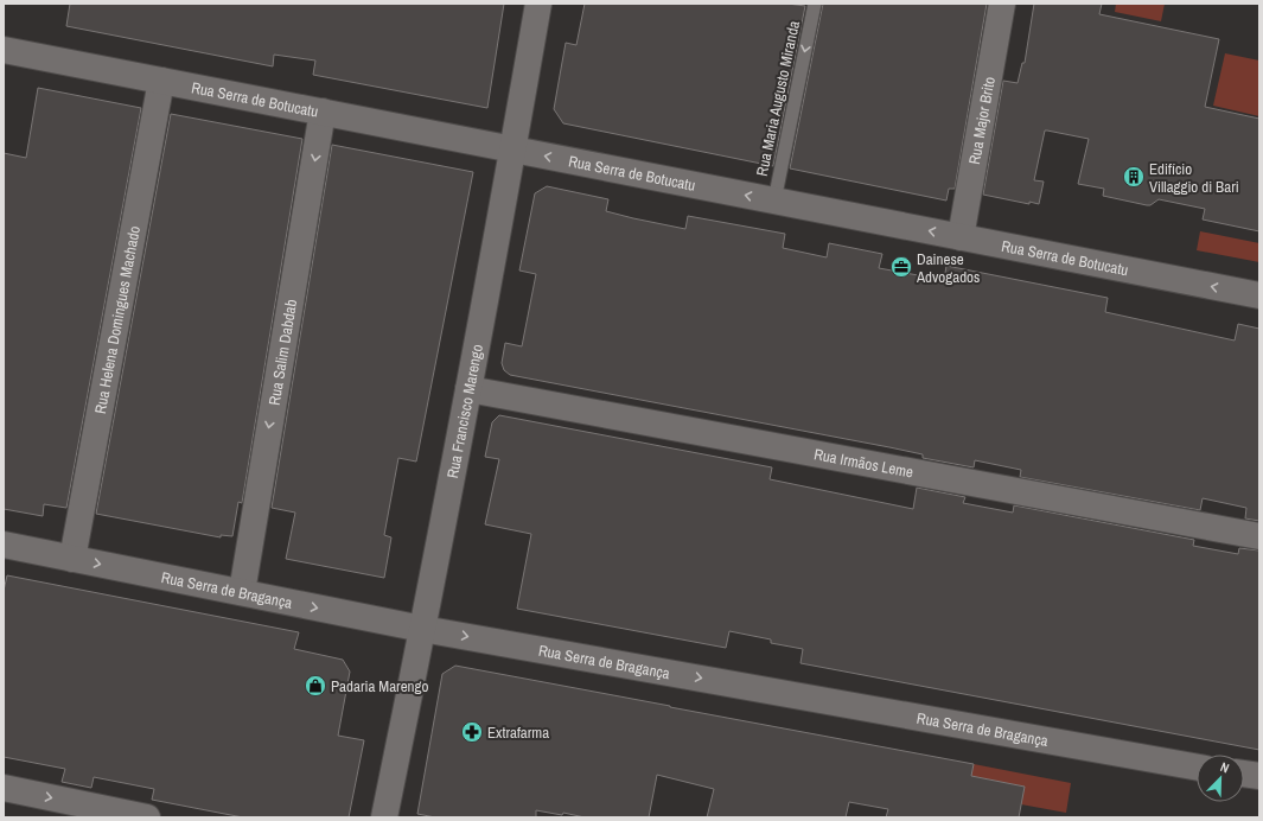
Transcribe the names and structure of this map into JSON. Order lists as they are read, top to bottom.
{
  "streets": {
    "street": [
      "Rua Serra de Botucatu",
      "Rua Major Brito",
      "Rua Helena Domingues Machado",
      "Rua Salim Dabdab",
      "Rua Francisco Marengo",
      "Rua Irmãos Leme",
      "Rua Serra de Bragança"
    ],
    "lane": ["Rua Maria Augusto Miranda"]
  },
  "crossings": [
    ["Rua Serra de Botucatu", "Rua Maria Augusto Miranda"],
    ["Rua Serra de Botucatu", "Rua Major Brito"],
    ["Rua Serra de Botucatu", "Rua Helena Domingues Machado"],
    ["Rua Serra de Botucatu", "Rua Salim Dabdab"],
    ["Rua Serra de Botucatu", "Rua Francisco Marengo"],
    ["Rua Helena Domingues Machado", "Rua Serra de Bragança"],
    ["Rua Salim Dabdab", "Rua Serra de Bragança"],
    ["Rua Francisco Marengo", "Rua Irmãos Leme"],
    ["Rua Francisco Marengo", "Rua Serra de Bragança"]
  ],
  "one_way": [
    "Rua Serra de Botucatu",
    "Rua Maria Augusto Miranda",
    "Rua Salim Dabdab",
    "Rua Serra de Bragança"
  ],
  "places": {
    "building": ["Edifício Villaggio di Bari"],
    "office": ["Dainese Advogados"],
    "shop": ["Padaria Marengo"],
    "pharmacy": ["Extrafarma"]
  },
  "north": "top right"
}
